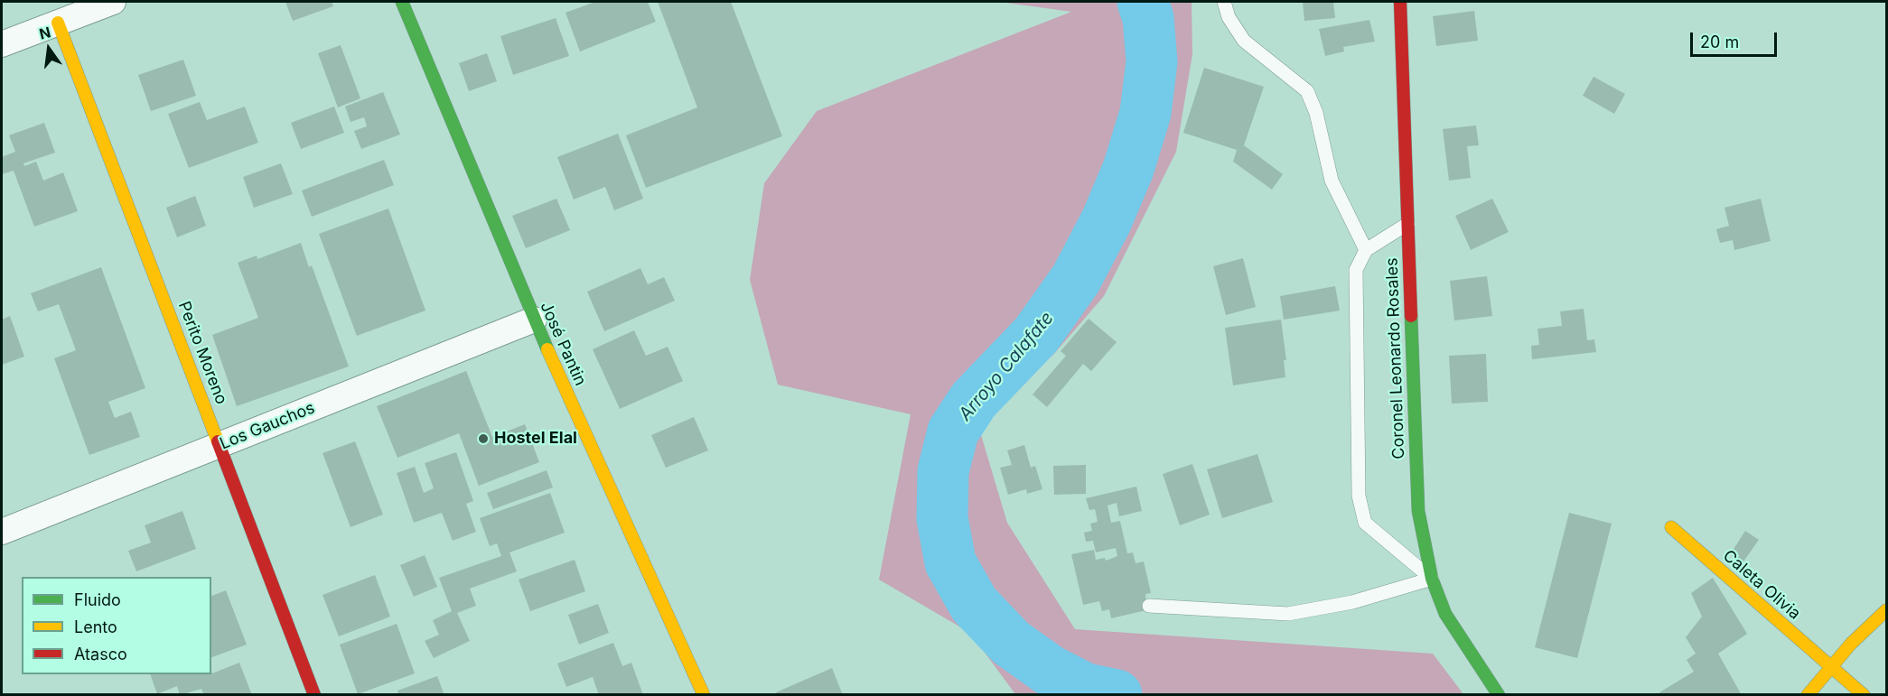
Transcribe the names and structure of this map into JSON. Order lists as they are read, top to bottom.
{
  "streets": {
    "street": [
      "José Pantin",
      "Perito Moreno",
      "Coronel Leonardo Rosales",
      "Los Gauchos",
      "Caleta Olivia"
    ]
  },
  "crossings": [
    ["José Pantin", "Los Gauchos"],
    ["Perito Moreno", "Los Gauchos"]
  ],
  "water": ["Arroyo Calafate"],
  "places": ["Hostel Elal"],
  "legend": ["Fluido", "Lento", "Atasco"],
  "scale_bar": "20 m",
  "north": "top"
}
